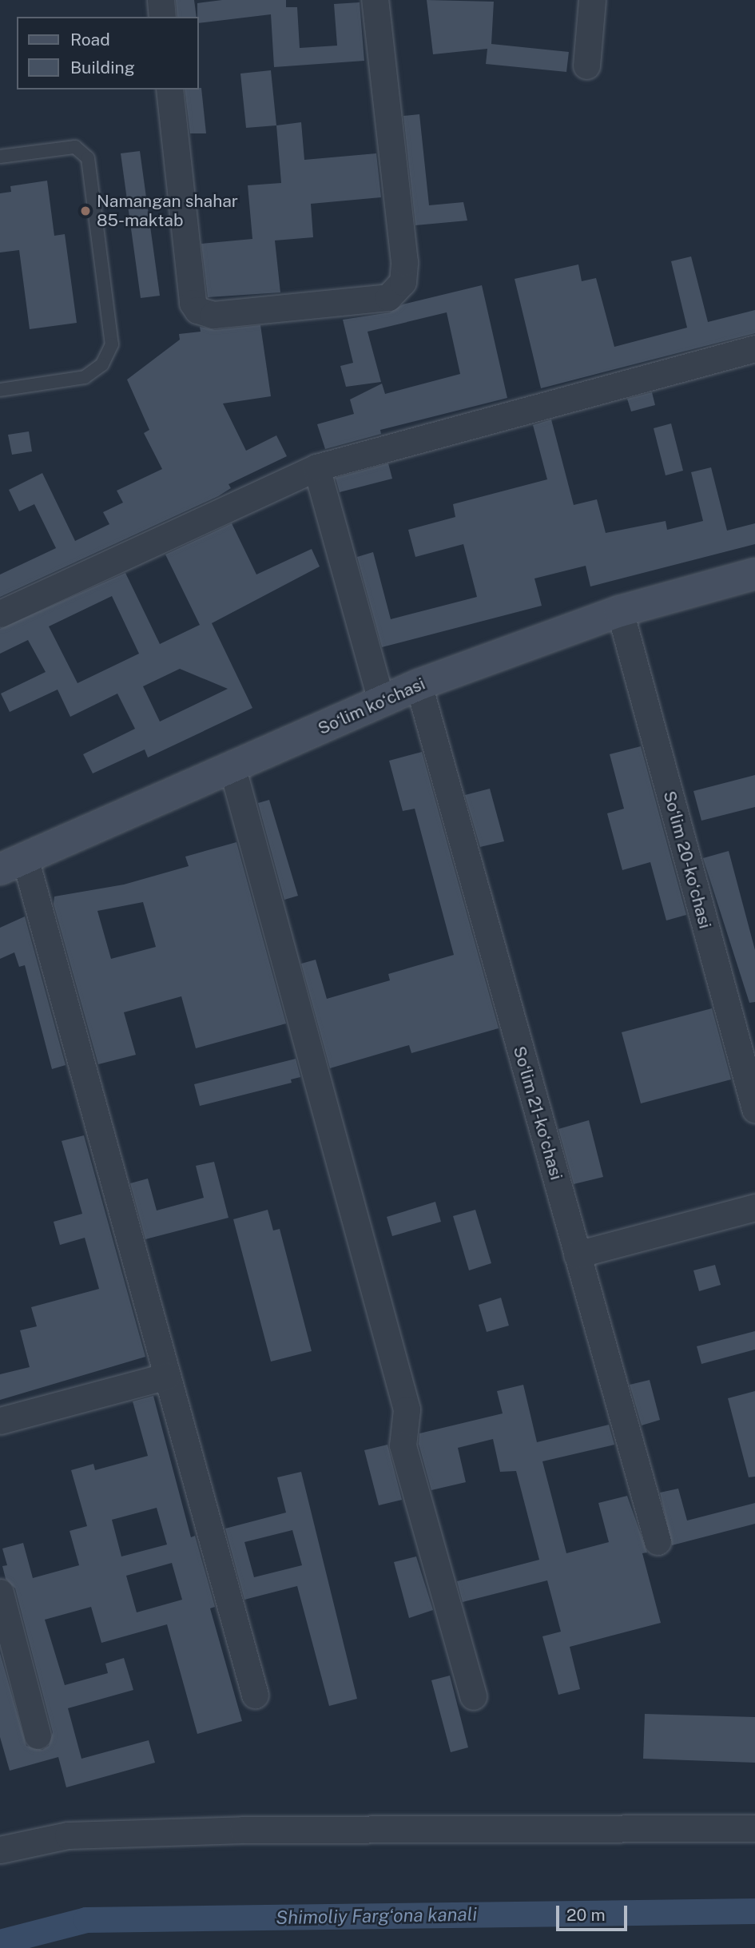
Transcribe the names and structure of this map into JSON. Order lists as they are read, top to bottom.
{
  "streets": {
    "street": ["Soʻlim koʻchasi", "Soʻlim 20-koʻchasi", "Soʻlim 21-koʻchasi"]
  },
  "crossings": [
    ["Soʻlim koʻchasi", "Soʻlim 20-koʻchasi"],
    ["Soʻlim koʻchasi", "Soʻlim 21-koʻchasi"]
  ],
  "water": ["Shimoliy Fargʻona kanali"],
  "places": ["Namangan shahar 85-maktab"],
  "legend": ["Road", "Building"],
  "scale_bar": "20 m"
}
